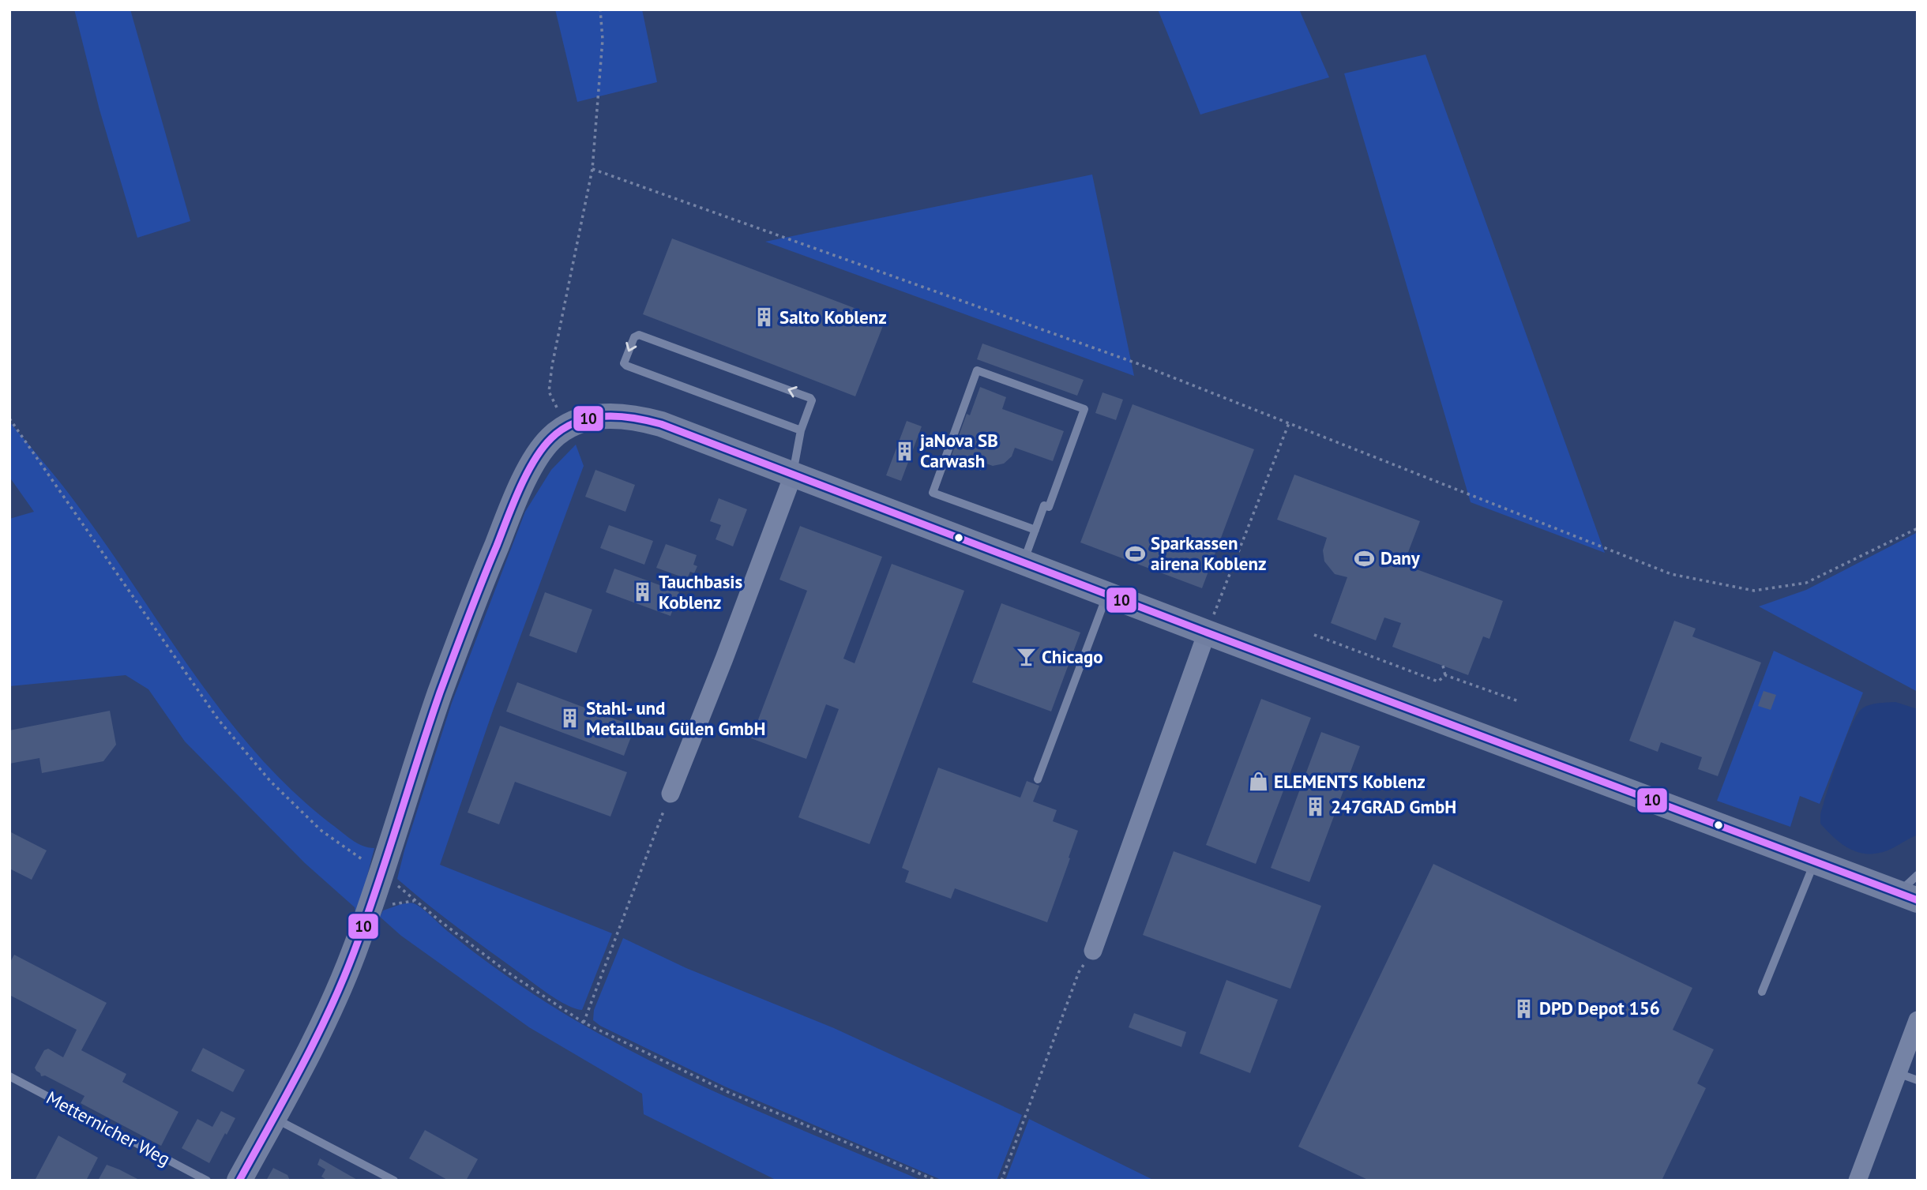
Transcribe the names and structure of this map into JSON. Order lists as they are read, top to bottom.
{
  "streets": {
    "lane": ["Metternicher Weg"]
  },
  "places": {
    "building": [
      "Salto Koblenz",
      "jaNova SB Carwash",
      "Tauchbasis Koblenz",
      "Stahl- und Metallbau Gülen GmbH",
      "247GRAD GmbH",
      "DPD Depot 156"
    ],
    "sports": ["Sparkassen airena Koblenz", "Dany"],
    "bar": ["Chicago"],
    "shop": ["ELEMENTS Koblenz"]
  },
  "lines": ["transit line 10"]
}
